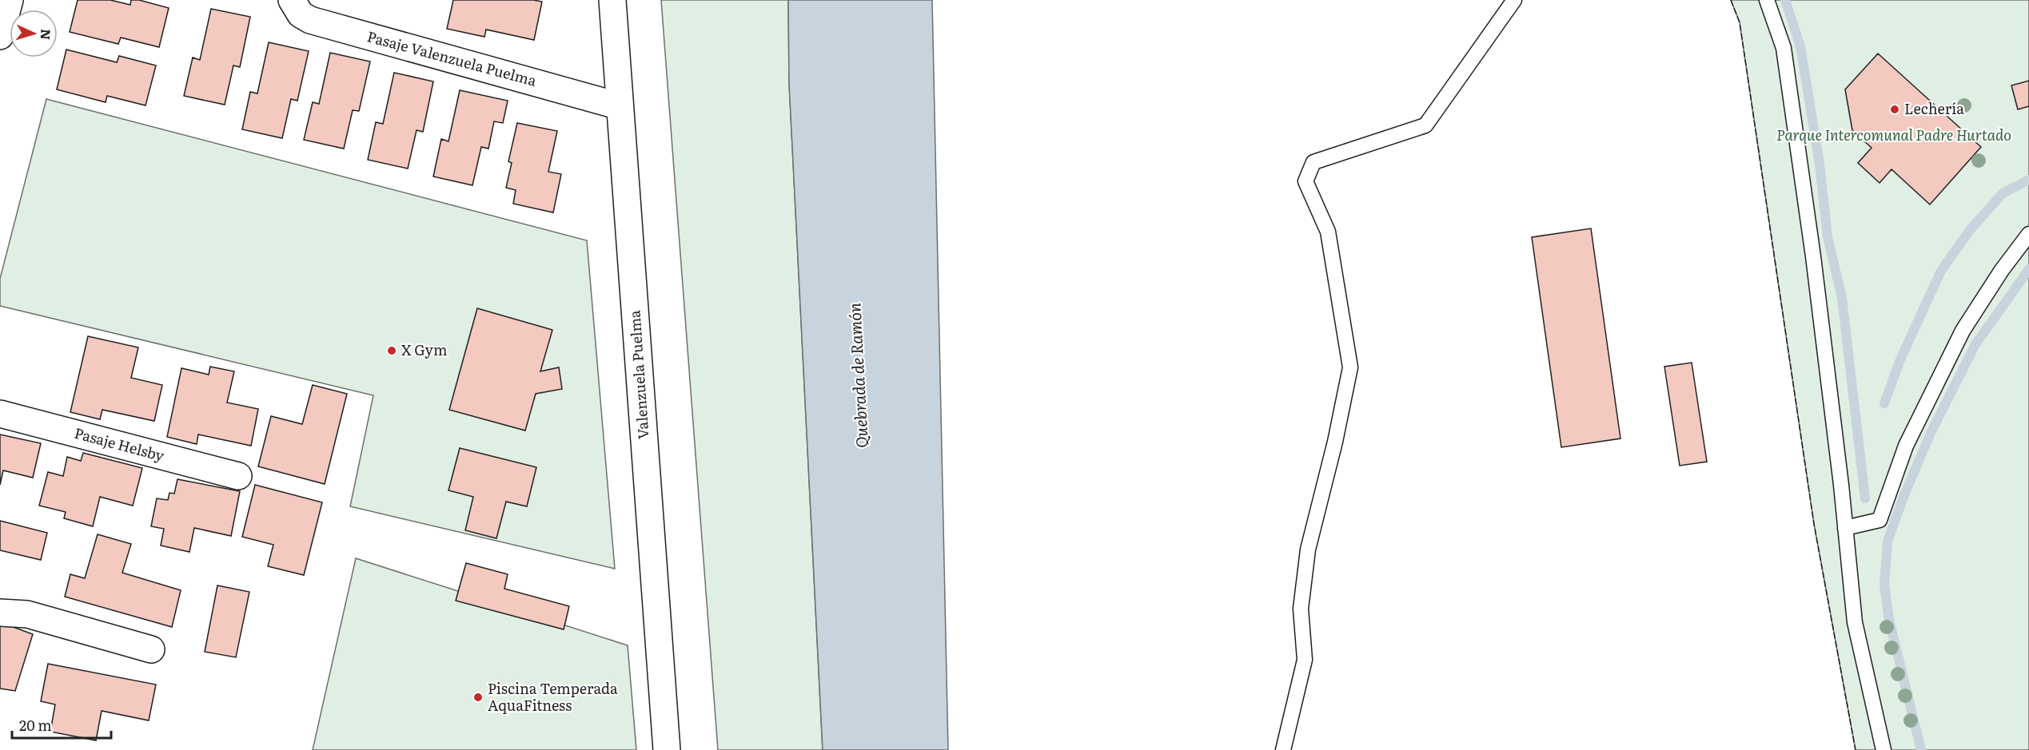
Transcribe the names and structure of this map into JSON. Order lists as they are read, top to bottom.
{
  "streets": {
    "street": ["Pasaje Valenzuela Puelma", "Valenzuela Puelma", "Pasaje Helsby"]
  },
  "crossings": [
    ["Pasaje Valenzuela Puelma", "Valenzuela Puelma"]
  ],
  "water": ["Quebrada de Ramón"],
  "parks": ["Parque Intercomunal Padre Hurtado"],
  "places": ["Lechería", "X Gym", "Piscina Temperada AquaFitness"],
  "scale_bar": "20 m",
  "north": "right"
}
